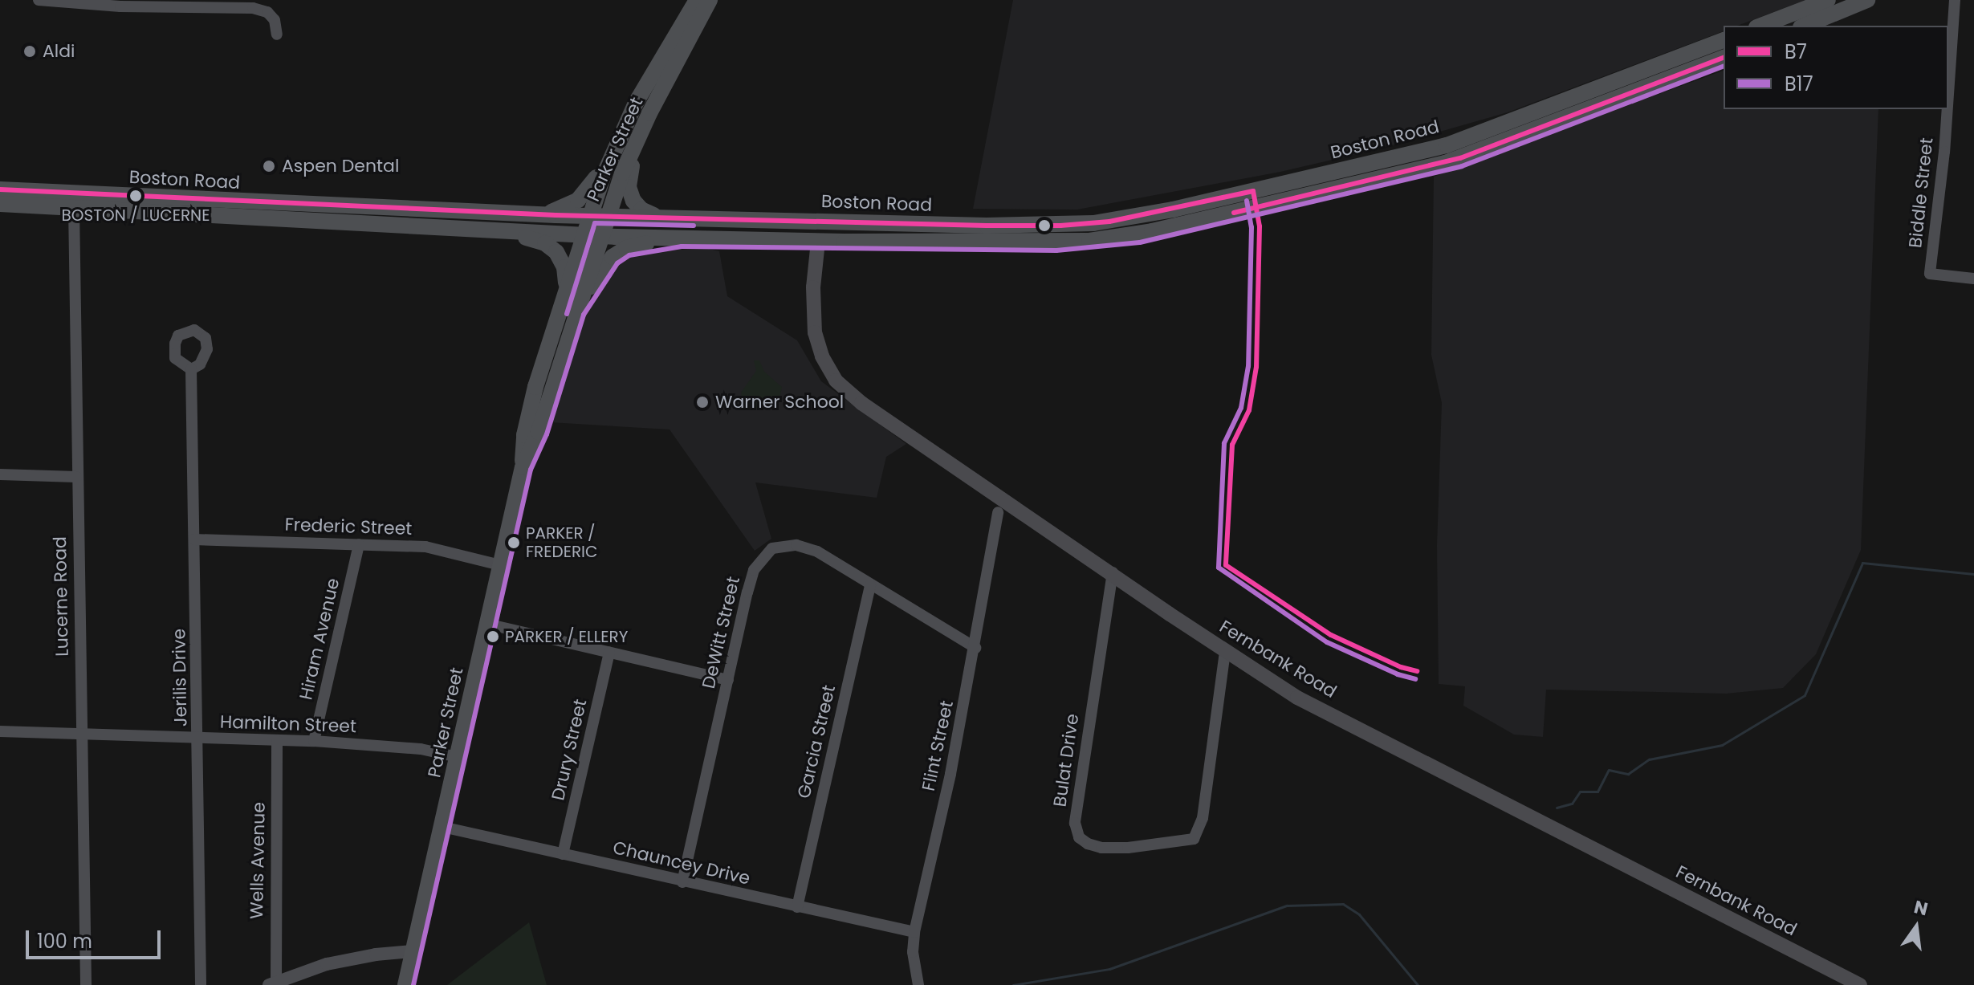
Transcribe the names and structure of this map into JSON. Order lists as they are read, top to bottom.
{
  "streets": {
    "main road": ["Boston Road", "Parker Street", "Fernbank Road"],
    "street": [
      "Biddle Street",
      "Frederic Street",
      "Lucerne Road",
      "DeWitt Street",
      "Hiram Avenue",
      "Jerilis Drive",
      "Hamilton Street",
      "Garcia Street",
      "Flint Street",
      "Drury Street",
      "Bulat Drive",
      "Wells Avenue",
      "Chauncey Drive"
    ]
  },
  "crossings": [
    ["Boston Road", "Parker Street"],
    ["Boston Road", "Lucerne Road"],
    ["Boston Road", "Fernbank Road"],
    ["Parker Street", "Frederic Street"],
    ["Parker Street", "Hamilton Street"],
    ["Parker Street", "Chauncey Drive"],
    ["Frederic Street", "Hiram Avenue"],
    ["Frederic Street", "Jerilis Drive"],
    ["Lucerne Road", "Hamilton Street"],
    ["DeWitt Street", "Garcia Street"],
    ["DeWitt Street", "Flint Street"],
    ["DeWitt Street", "Chauncey Drive"],
    ["Hiram Avenue", "Hamilton Street"],
    ["Fernbank Road", "Bulat Drive"],
    ["Jerilis Drive", "Hamilton Street"],
    ["Hamilton Street", "Wells Avenue"],
    ["Garcia Street", "Chauncey Drive"],
    ["Flint Street", "Chauncey Drive"],
    ["Drury Street", "Chauncey Drive"]
  ],
  "places": [
    "Aldi",
    "Aspen Dental",
    "BOSTON / LUCERNE",
    "Warner School",
    "PARKER / FREDERIC",
    "PARKER / ELLERY"
  ],
  "lines": ["transit line B7", "transit line B17"],
  "legend": ["B7", "B17"],
  "scale_bar": "100 m",
  "north": "top"
}
